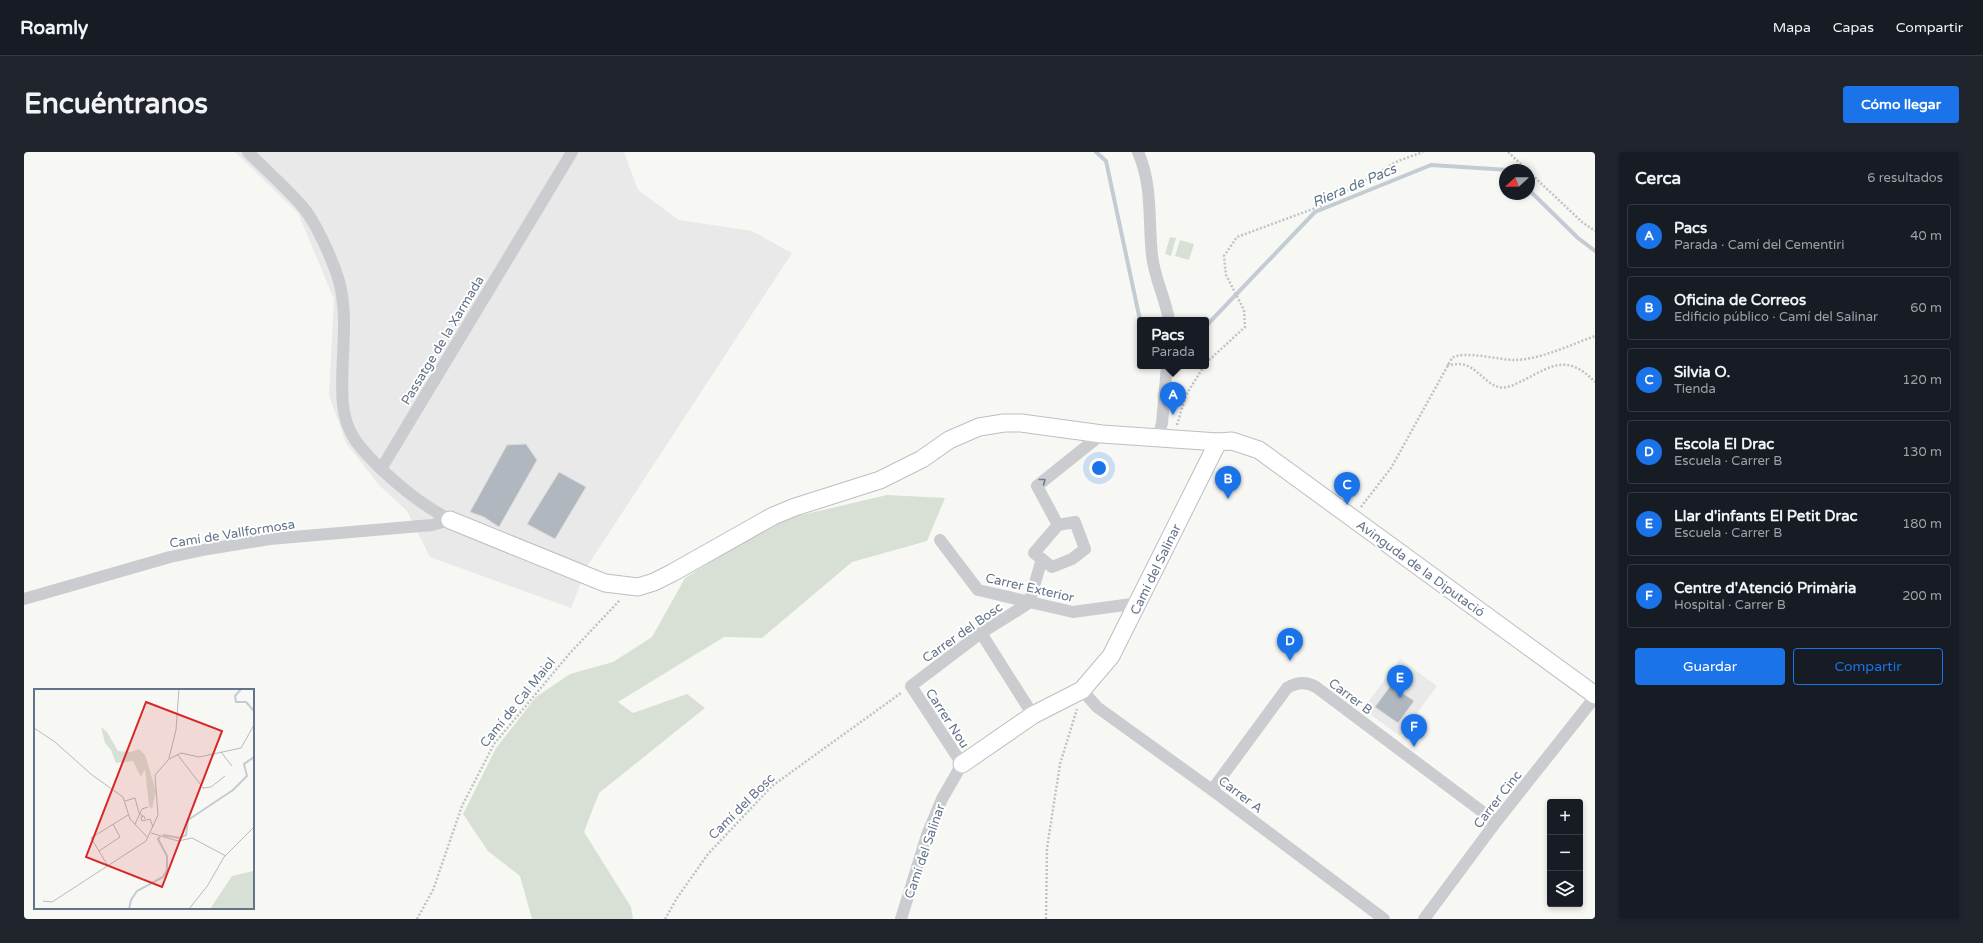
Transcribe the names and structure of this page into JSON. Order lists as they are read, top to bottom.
{
  "streets": {
    "street": [
      "Passatge de la Xarmada",
      "Camí de Vallformosa",
      "Avinguda de la Diputació",
      "Camí del Salinar",
      "Carrer Exterior",
      "Carrer del Bosc",
      "Carrer B",
      "Carrer Nou",
      "Carrer A",
      "Carrer Cinc"
    ],
    "path": ["Camí de Cal Maiol", "Camí del Bosc"]
  },
  "crossings": [
    ["Avinguda de la Diputació", "Camí del Salinar"],
    ["Avinguda de la Diputació", "Camí de Cal Maiol"],
    ["Avinguda de la Diputació", "Carrer Cinc"],
    ["Camí del Salinar", "Carrer Exterior"],
    ["Camí del Salinar", "Carrer Nou"],
    ["Camí del Salinar", "Carrer A"],
    ["Carrer Exterior", "Carrer del Bosc"],
    ["Carrer del Bosc", "Carrer Nou"],
    ["Carrer del Bosc", "Camí del Bosc"],
    ["Carrer B", "Carrer A"],
    ["Carrer B", "Carrer Cinc"],
    ["Carrer Nou", "Camí del Bosc"]
  ],
  "water": ["Riera de Pacs"],
  "north": "left",
  "page": {
    "header": "Roamly",
    "nav": ["Mapa", "Capas", "Compartir"],
    "buttons": [
      "Cómo llegar",
      ["Guardar", "Compartir"]
    ],
    "title": "Encuéntranos",
    "heading": ["Cerca", "6 resultados"],
    "list": [
      {
        "mark": "A",
        "name": "Pacs",
        "note": "Parada · Camí del Cementiri",
        "value": "40 m"
      },
      {
        "mark": "B",
        "name": "Oficina de Correos",
        "note": "Edificio público · Camí del Salinar",
        "value": "60 m"
      },
      {
        "mark": "C",
        "name": "Silvia O.",
        "note": "Tienda",
        "value": "120 m"
      },
      {
        "mark": "D",
        "name": "Escola El Drac",
        "note": "Escuela · Carrer B",
        "value": "130 m"
      },
      {
        "mark": "E",
        "name": "Llar d'infants El Petit Drac",
        "note": "Escuela · Carrer B",
        "value": "180 m"
      },
      {
        "mark": "F",
        "name": "Centre d'Atenció Primària",
        "note": "Hospital · Carrer B",
        "value": "200 m"
      }
    ],
    "popup": ["Pacs", "Parada"],
    "pins": [
      "A",
      "B",
      "C",
      "D",
      "E",
      "F"
    ],
    "map_buttons": ["+", "−"]
  }
}
